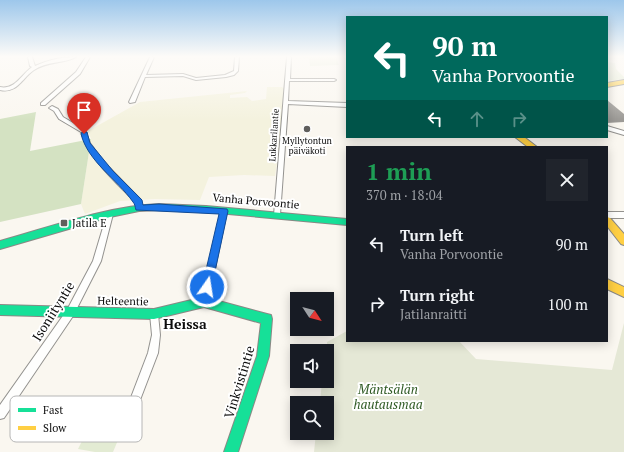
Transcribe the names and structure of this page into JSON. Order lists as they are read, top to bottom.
{
  "streets": {
    "main road": ["Vanha Porvoontie", "Helteentie", "Vinkvistintie"],
    "street": ["Lukkarilantie", "Isoniityntie"]
  },
  "crossings": [
    ["Lukkarilantie", "Vanha Porvoontie"],
    ["Vanha Porvoontie", "Isoniityntie"],
    ["Helteentie", "Isoniityntie"],
    ["Helteentie", "Vinkvistintie"]
  ],
  "districts": ["Heissa"],
  "parks": ["Mäntsälän hautausmaa"],
  "places": {
    "other": ["Myllytontun päiväkoti"],
    "transit": ["Jatila E"]
  },
  "legend": ["Fast", "Slow"],
  "north": "bottom right",
  "page": {
    "turn": ["90 m", "Vanha Porvoontie"],
    "heading": ["1 min", "370 m · 18:04"],
    "list": [
      {
        "name": "Turn left",
        "note": "Vanha Porvoontie",
        "value": "90 m"
      },
      {
        "name": "Turn right",
        "note": "Jatilanraitti",
        "value": "100 m"
      }
    ]
  }
}
